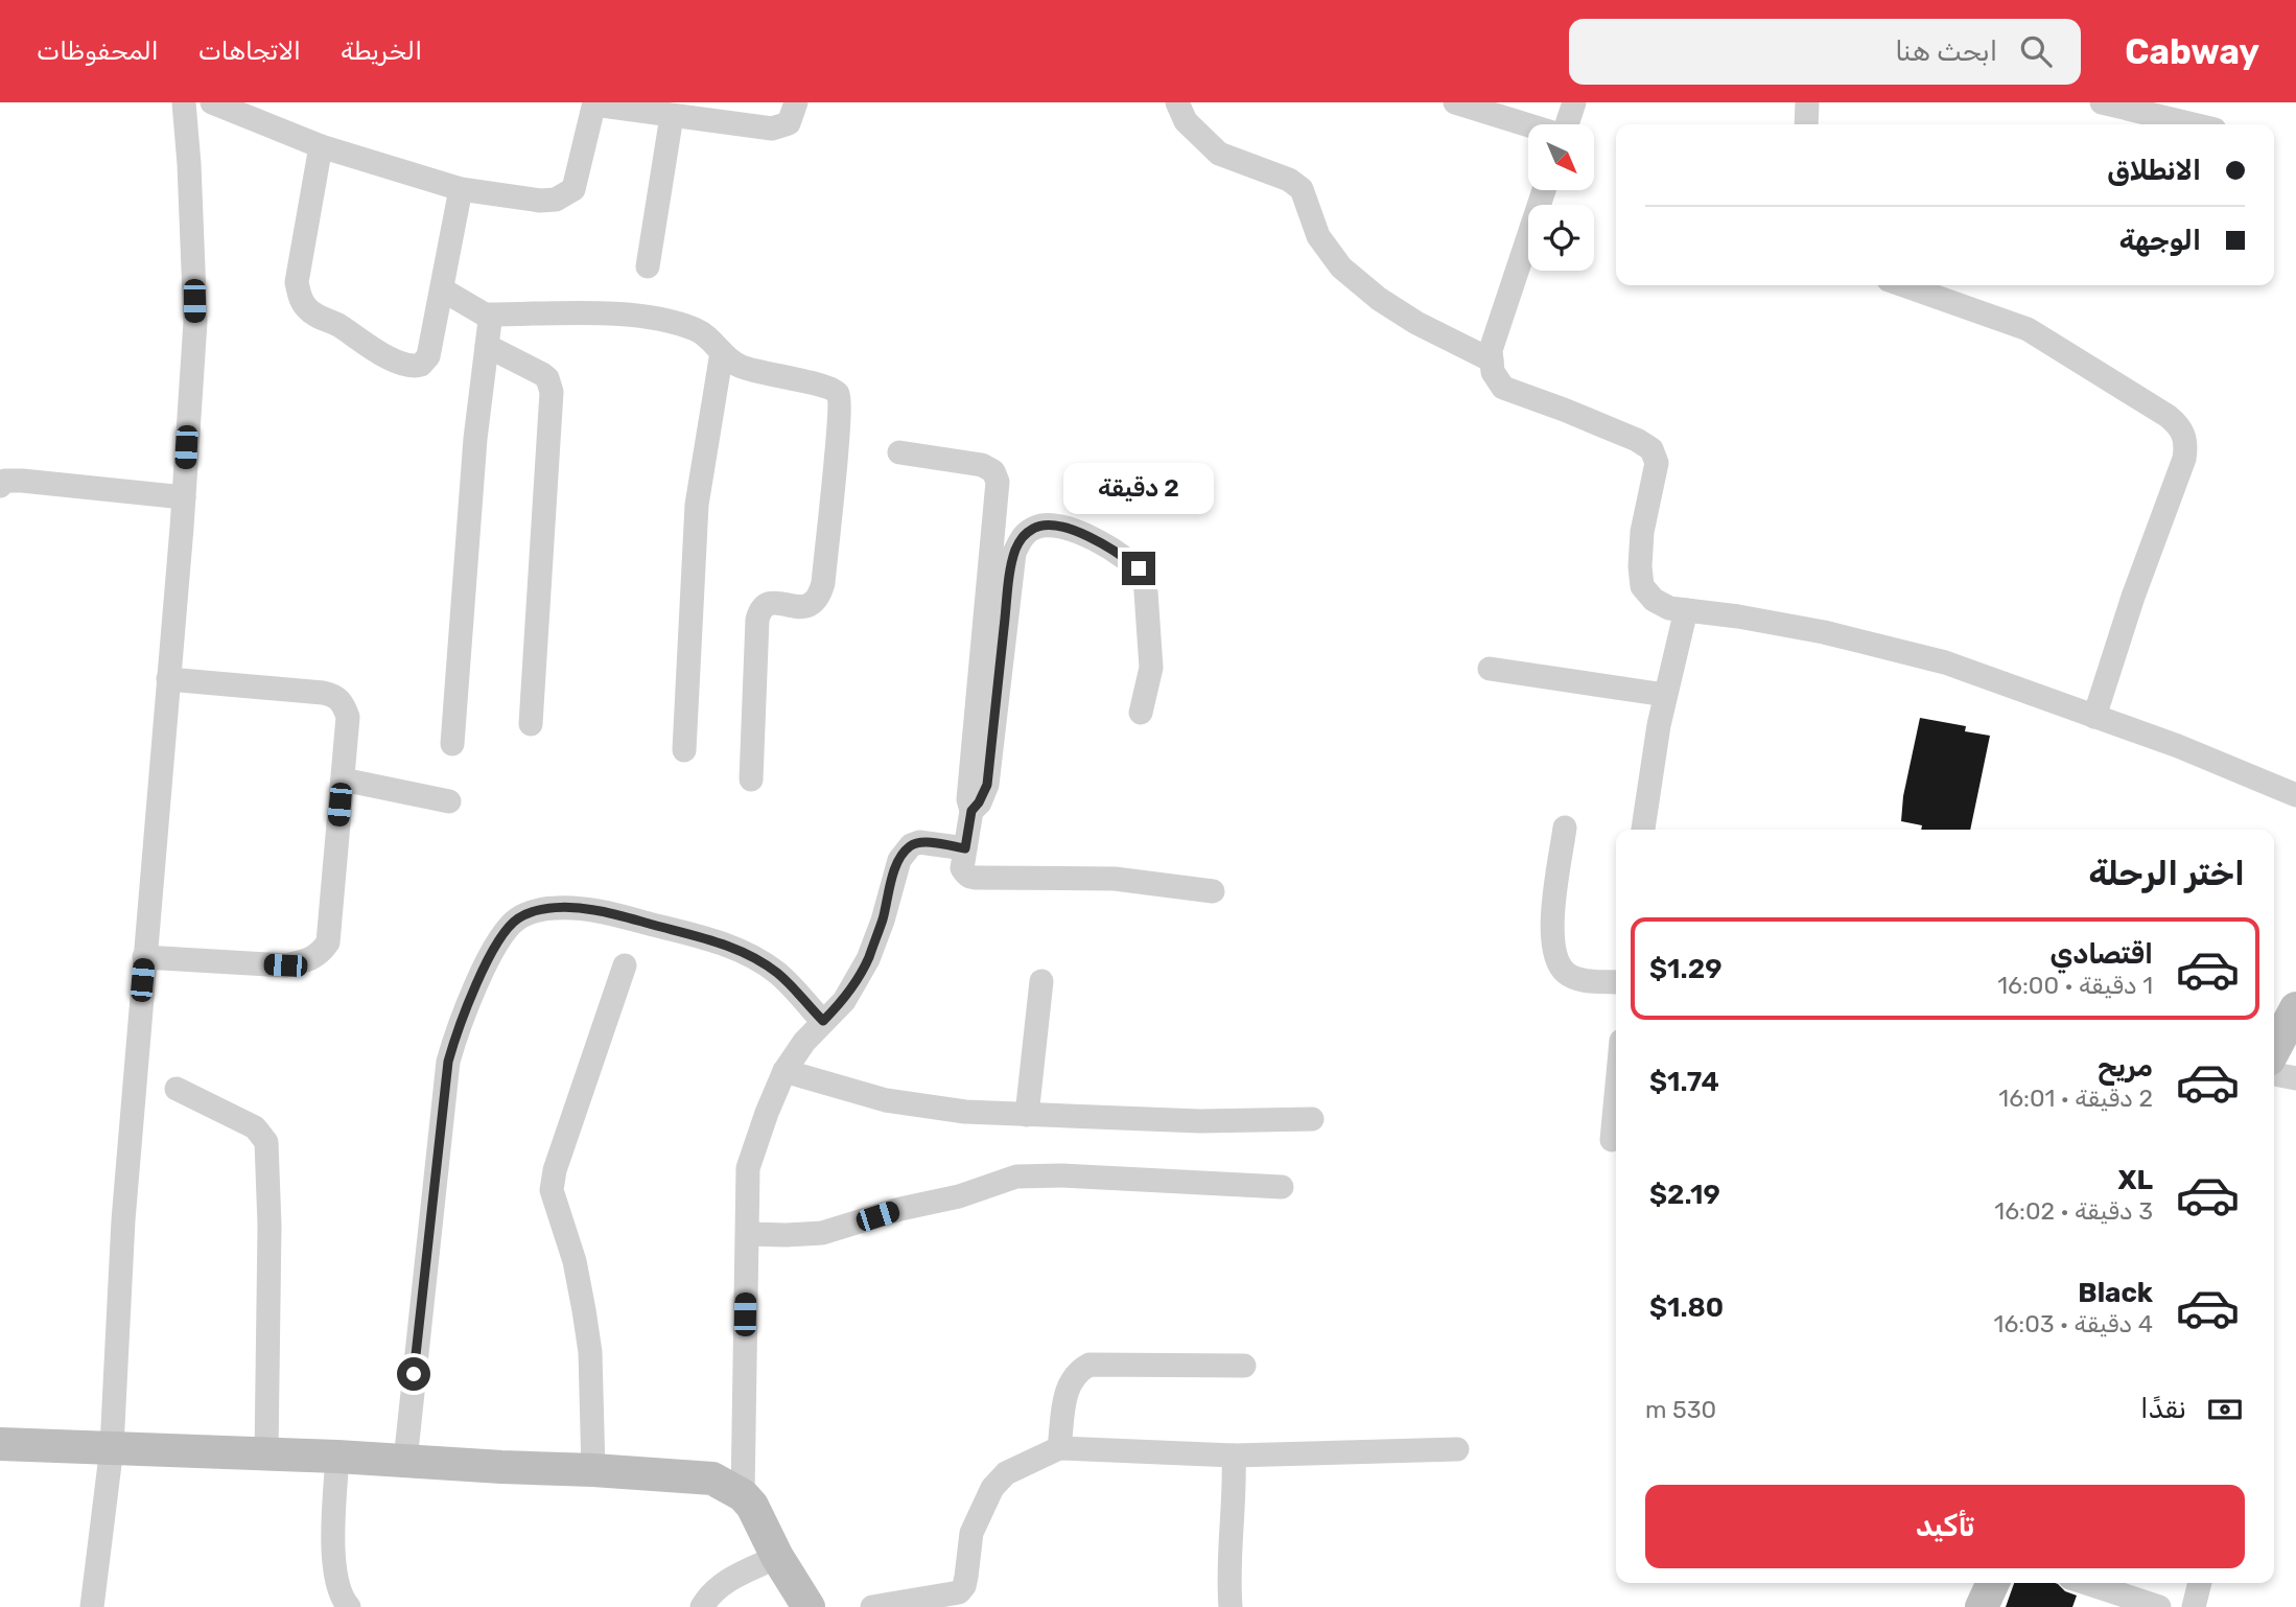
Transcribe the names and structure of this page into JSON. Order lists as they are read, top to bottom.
{
  "north": "bottom right",
  "page": {
    "header": "Cabway",
    "search": "ابحث هنا",
    "nav": ["الخريطة", "الاتجاهات", "المحفوظات"],
    "banner": ["الانطلاق", "الوجهة"],
    "bubble": "2 دقيقة",
    "heading": "اختر الرحلة",
    "list": [
      {
        "name": "اقتصادي",
        "note": "1 دقيقة · 16:00",
        "value": "$1.29"
      },
      {
        "name": "مريح",
        "note": "2 دقيقة · 16:01",
        "value": "$1.74"
      },
      {
        "name": "XL",
        "note": "3 دقيقة · 16:02",
        "value": "$2.19"
      },
      {
        "name": "Black",
        "note": "4 دقيقة · 16:03",
        "value": "$1.80"
      }
    ],
    "pay": ["نقدًا", "530 m"],
    "buttons": "تأكيد"
  }
}
